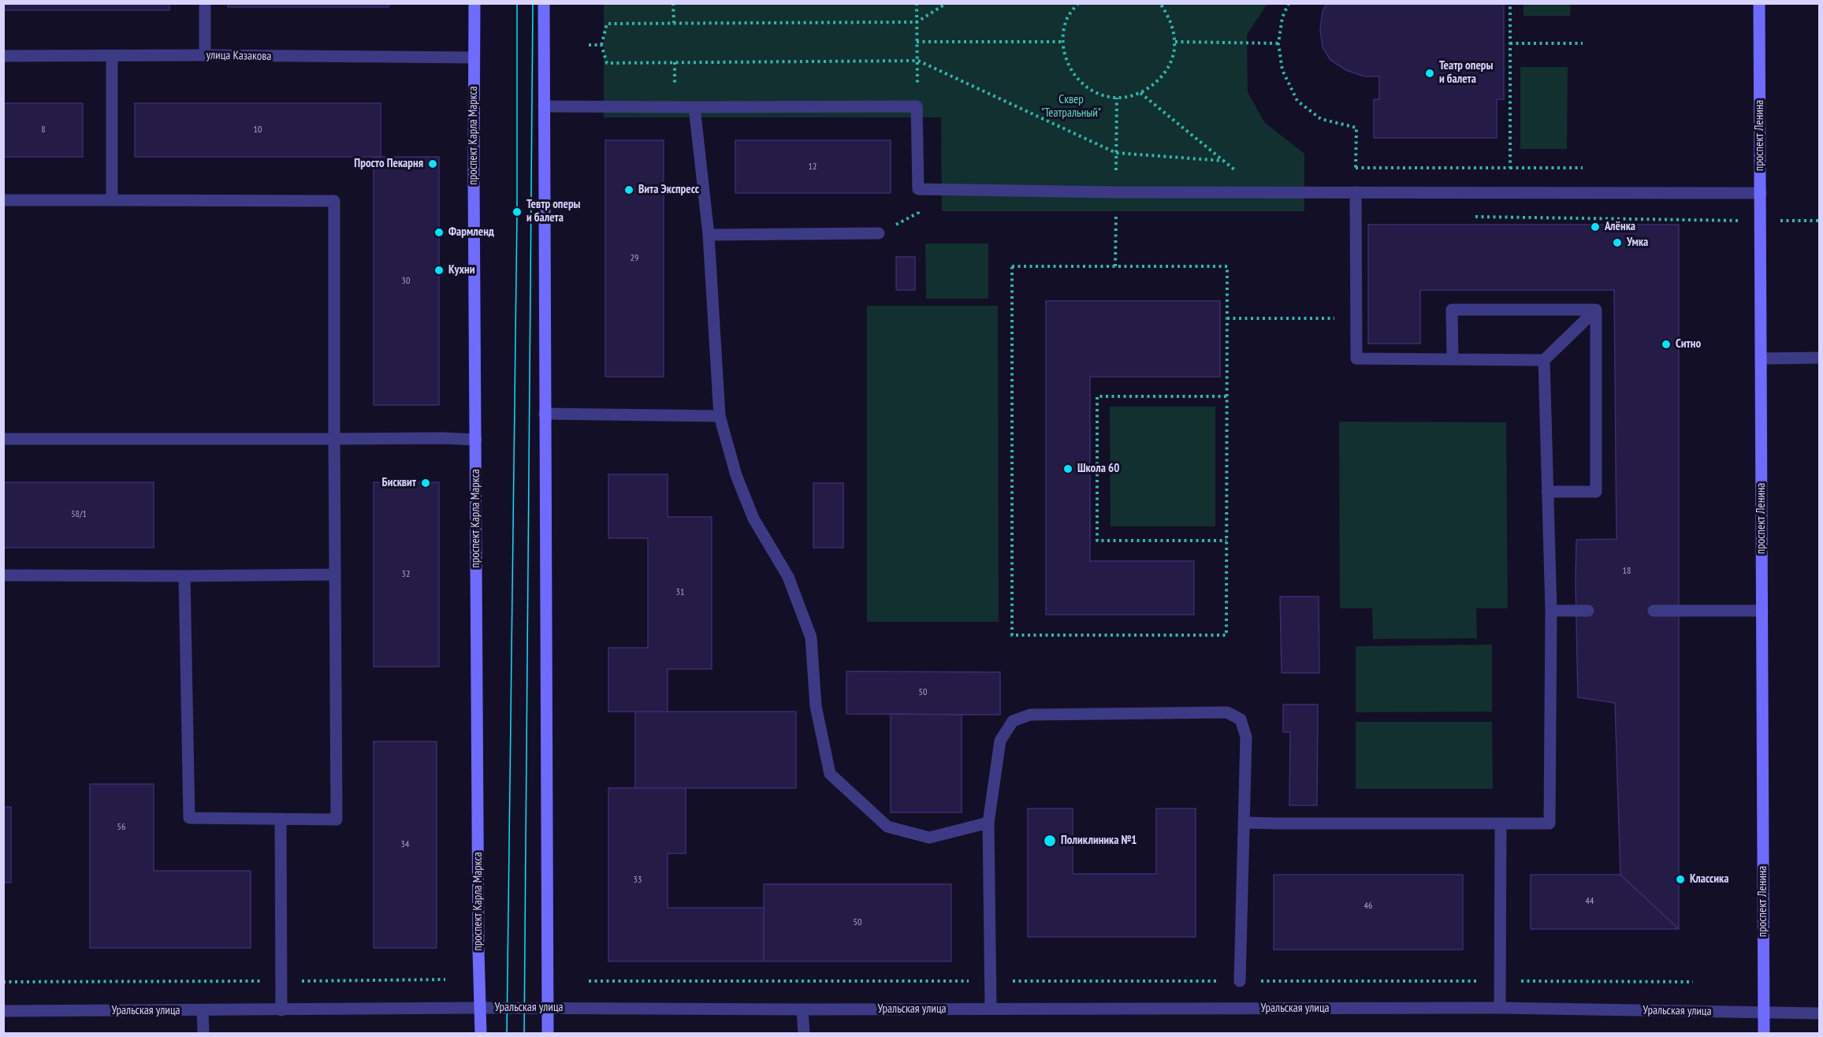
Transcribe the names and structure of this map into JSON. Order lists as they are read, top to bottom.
{
  "streets": {
    "main road": ["проспект Карла Маркса", "проспект Ленина"],
    "street": ["улица Казакова", "Уральская улица"]
  },
  "crossings": [
    ["улица Казакова", "проспект Карла Маркса"],
    ["проспект Карла Маркса", "Уральская улица"],
    ["проспект Ленина", "Уральская улица"]
  ],
  "parks": ["Сквер \"Театральный\""],
  "places": [
    "Театр оперы и балета",
    "Просто Пекарня",
    "Вита Экспресс",
    "Тевтр оперы и балета",
    "Алёнка",
    "Фармленд",
    "Умка",
    "Кухни",
    "Ситно",
    "Школа 60",
    "Бисквит",
    "Поликлиника №1",
    "Классика"
  ],
  "house_numbers": [
    "8",
    "10",
    "12",
    "29",
    "30",
    "58/1",
    "18",
    "32",
    "31",
    "50",
    "56",
    "34",
    "33",
    "44",
    "46",
    "50"
  ]
}
